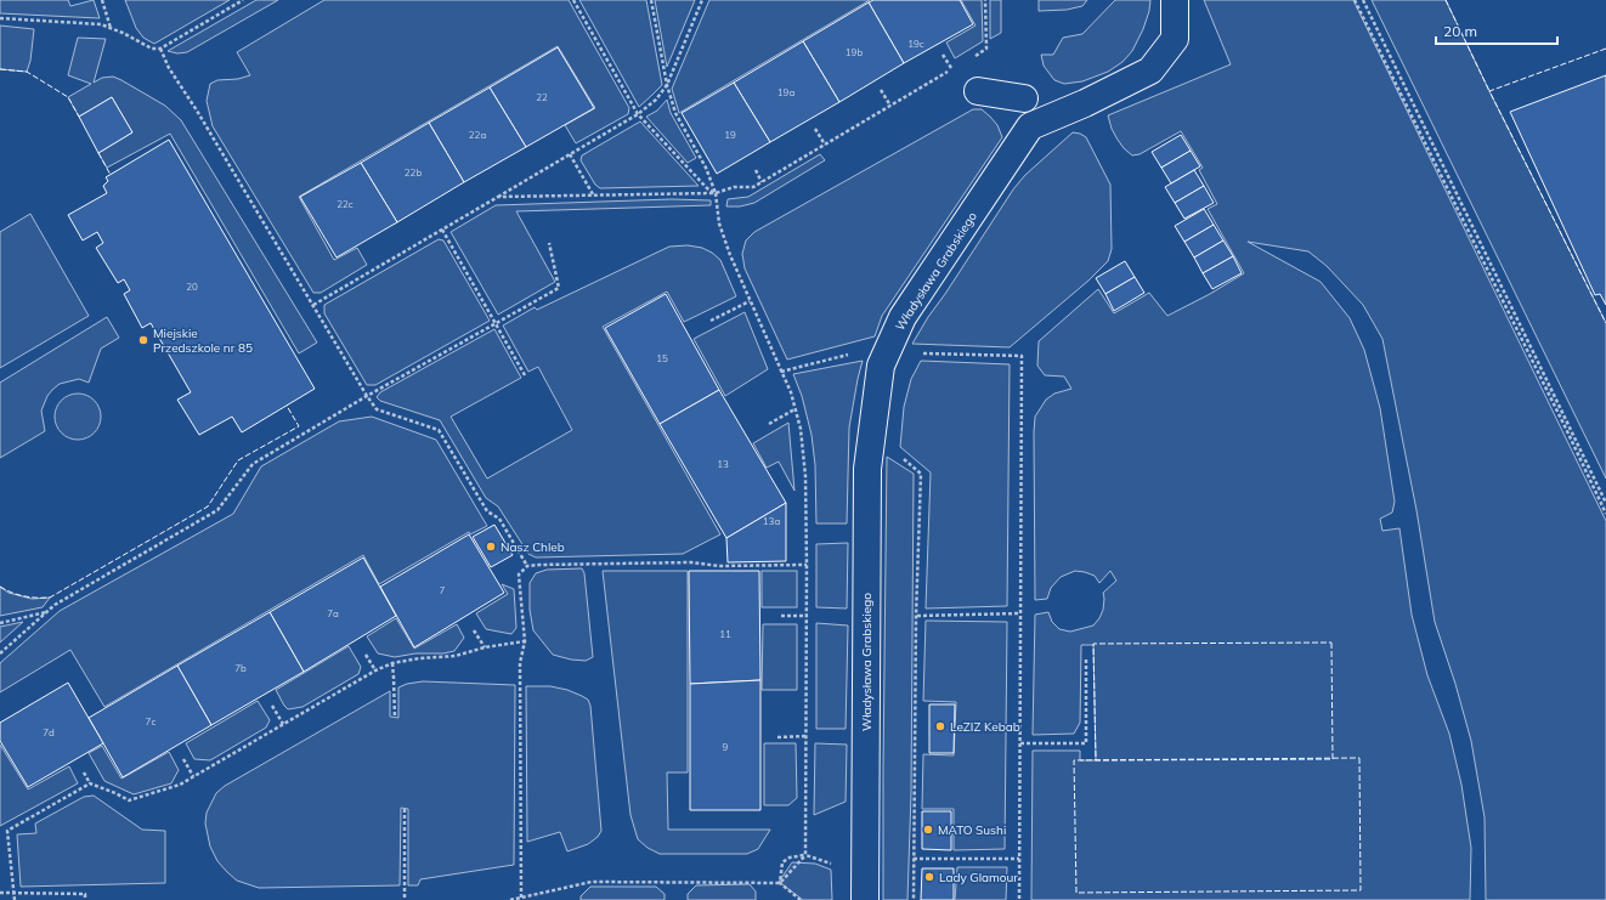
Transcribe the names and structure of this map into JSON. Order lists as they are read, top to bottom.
{
  "streets": {
    "street": ["Władysława Grabskiego"]
  },
  "places": [
    "Miejskie Przedszkole nr 85",
    "Nasz Chleb",
    "LeZIZ Kebab",
    "MATO Sushi",
    "Lady Glamour"
  ],
  "house_numbers": [
    "19c",
    "19b",
    "19a",
    "22",
    "22a",
    "19",
    "22b",
    "22c",
    "20",
    "15",
    "13",
    "13a",
    "7",
    "7a",
    "11",
    "7b",
    "7c",
    "7d",
    "9"
  ],
  "scale_bar": "20 m"
}
